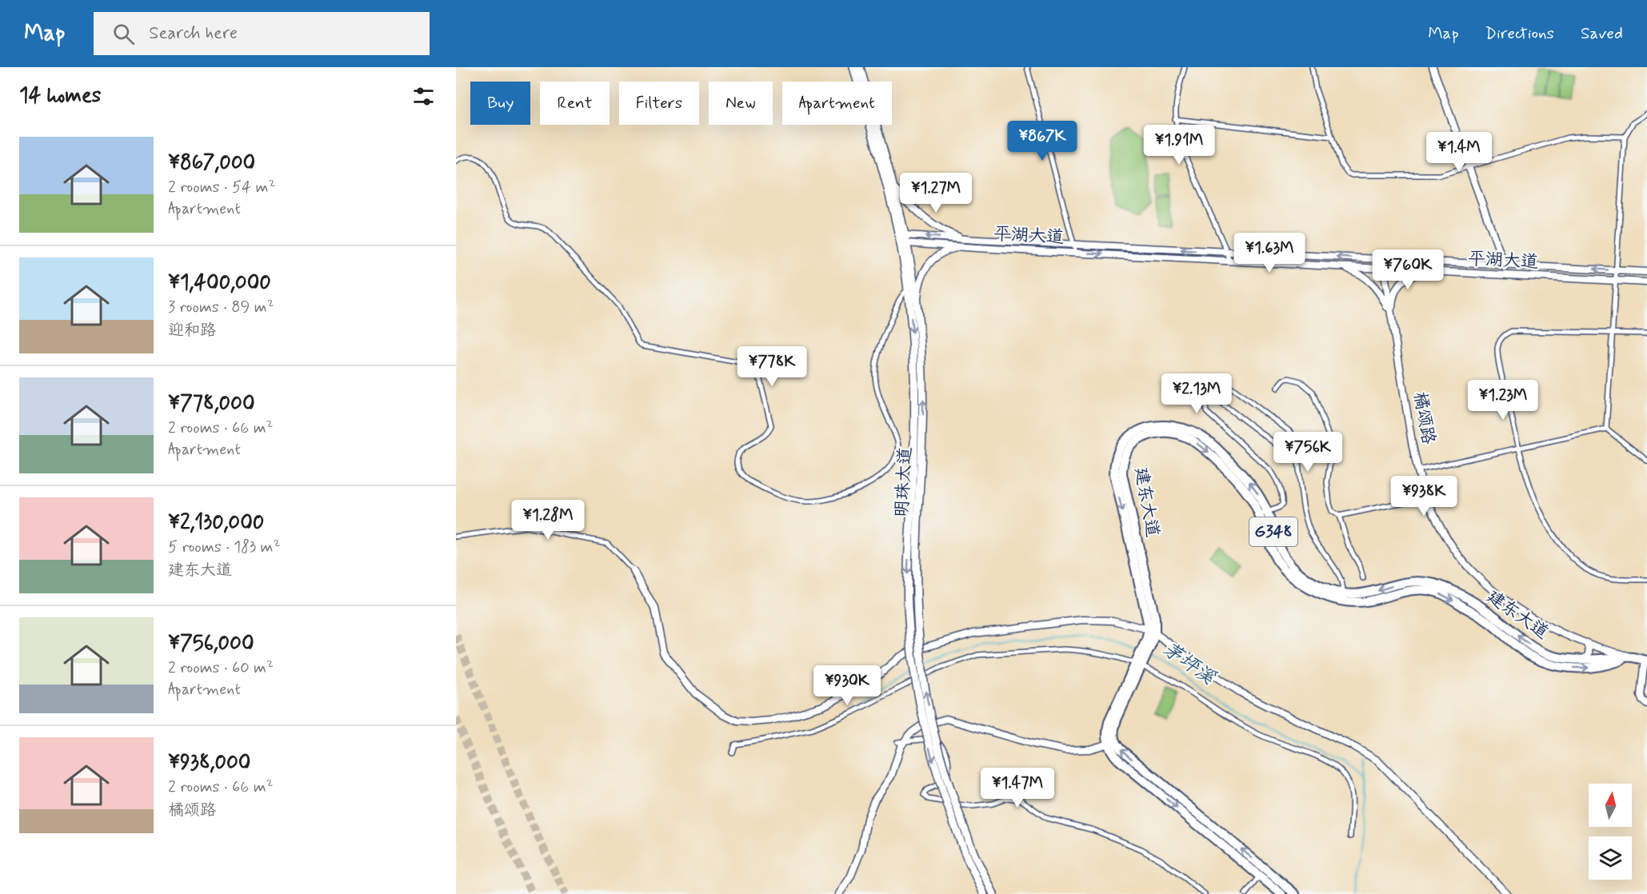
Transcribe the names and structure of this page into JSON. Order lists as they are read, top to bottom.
{
  "streets": {
    "highway": ["橘颂路", "建东大道", "G348"],
    "main road": ["平湖大道", "明珠大道"]
  },
  "crossings": [
    ["平湖大道", "橘颂路"],
    ["平湖大道", "明珠大道"],
    ["橘颂路", "建东大道"]
  ],
  "water": ["茅坪溪"],
  "north": "top",
  "page": {
    "header": "Map",
    "search": "Search here",
    "nav": ["Map", "Directions", "Saved"],
    "heading": "14 homes",
    "chip": [
      "Buy",
      "Rent",
      "Filters",
      "New",
      "Apartment"
    ],
    "price": [
      "¥867K",
      "¥1.91M",
      "¥1.4M",
      "¥1.27M",
      "¥1.63M",
      "¥760K",
      "¥778K",
      "¥2.13M",
      "¥1.23M",
      "¥756K",
      "¥938K",
      "¥1.28M",
      "¥930K",
      "¥1.47M"
    ],
    "list": [
      {
        "name": "¥867,000",
        "note": "2 rooms · 54 m² · Apartment"
      },
      {
        "name": "¥1,400,000",
        "note": "3 rooms · 89 m² · 迎和路"
      },
      {
        "name": "¥778,000",
        "note": "2 rooms · 66 m² · Apartment"
      },
      {
        "name": "¥2,130,000",
        "note": "5 rooms · 183 m² · 建东大道"
      },
      {
        "name": "¥756,000",
        "note": "2 rooms · 60 m² · Apartment"
      },
      {
        "name": "¥938,000",
        "note": "2 rooms · 66 m² · 橘颂路"
      }
    ]
  }
}
